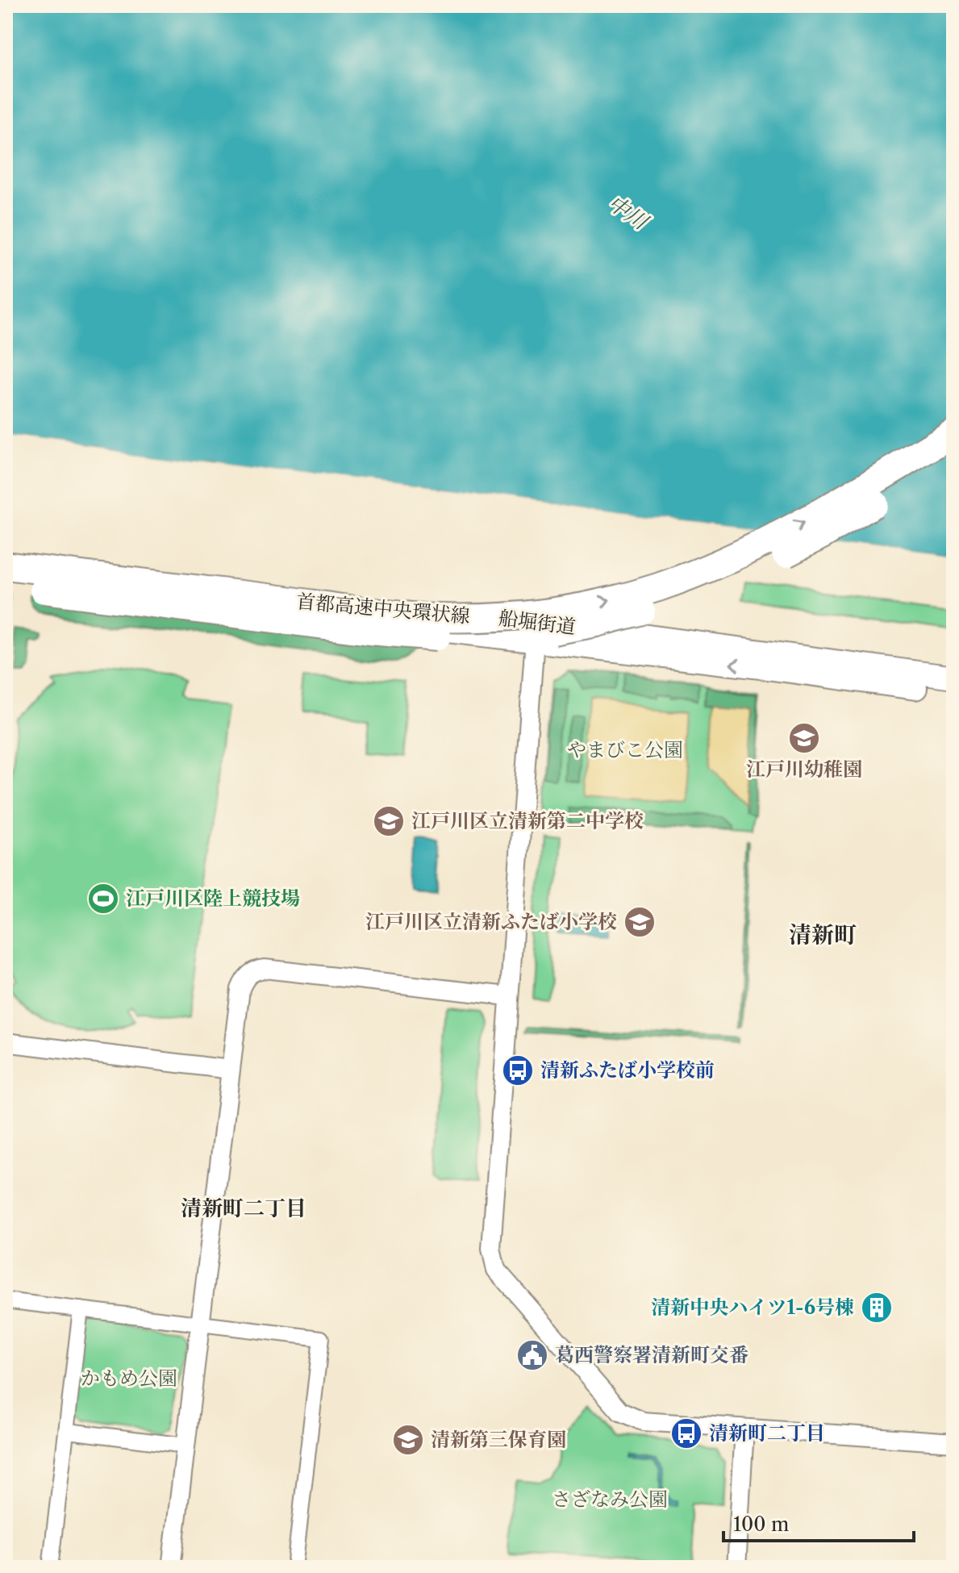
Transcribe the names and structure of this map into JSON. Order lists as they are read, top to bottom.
{
  "streets": {
    "highway": ["首都高速中央環状線"],
    "main road": ["船堀街道"]
  },
  "districts": ["清新町", "清新町二丁目"],
  "water": ["中川"],
  "parks": ["やまびこ公園", "かもめ公園", "さざなみ公園"],
  "places": {
    "school or university": [
      "江戸川幼稚園",
      "江戸川区立清新第二中学校",
      "江戸川区立清新ふたば小学校",
      "清新第三保育園"
    ],
    "sports": ["江戸川区陸上競技場"],
    "bus stop": ["清新ふたば小学校前", "清新町二丁目"],
    "building": ["清新中央ハイツ1-6号棟"],
    "public building": ["葛西警察署清新町交番"]
  },
  "scale_bar": "100 m"
}
